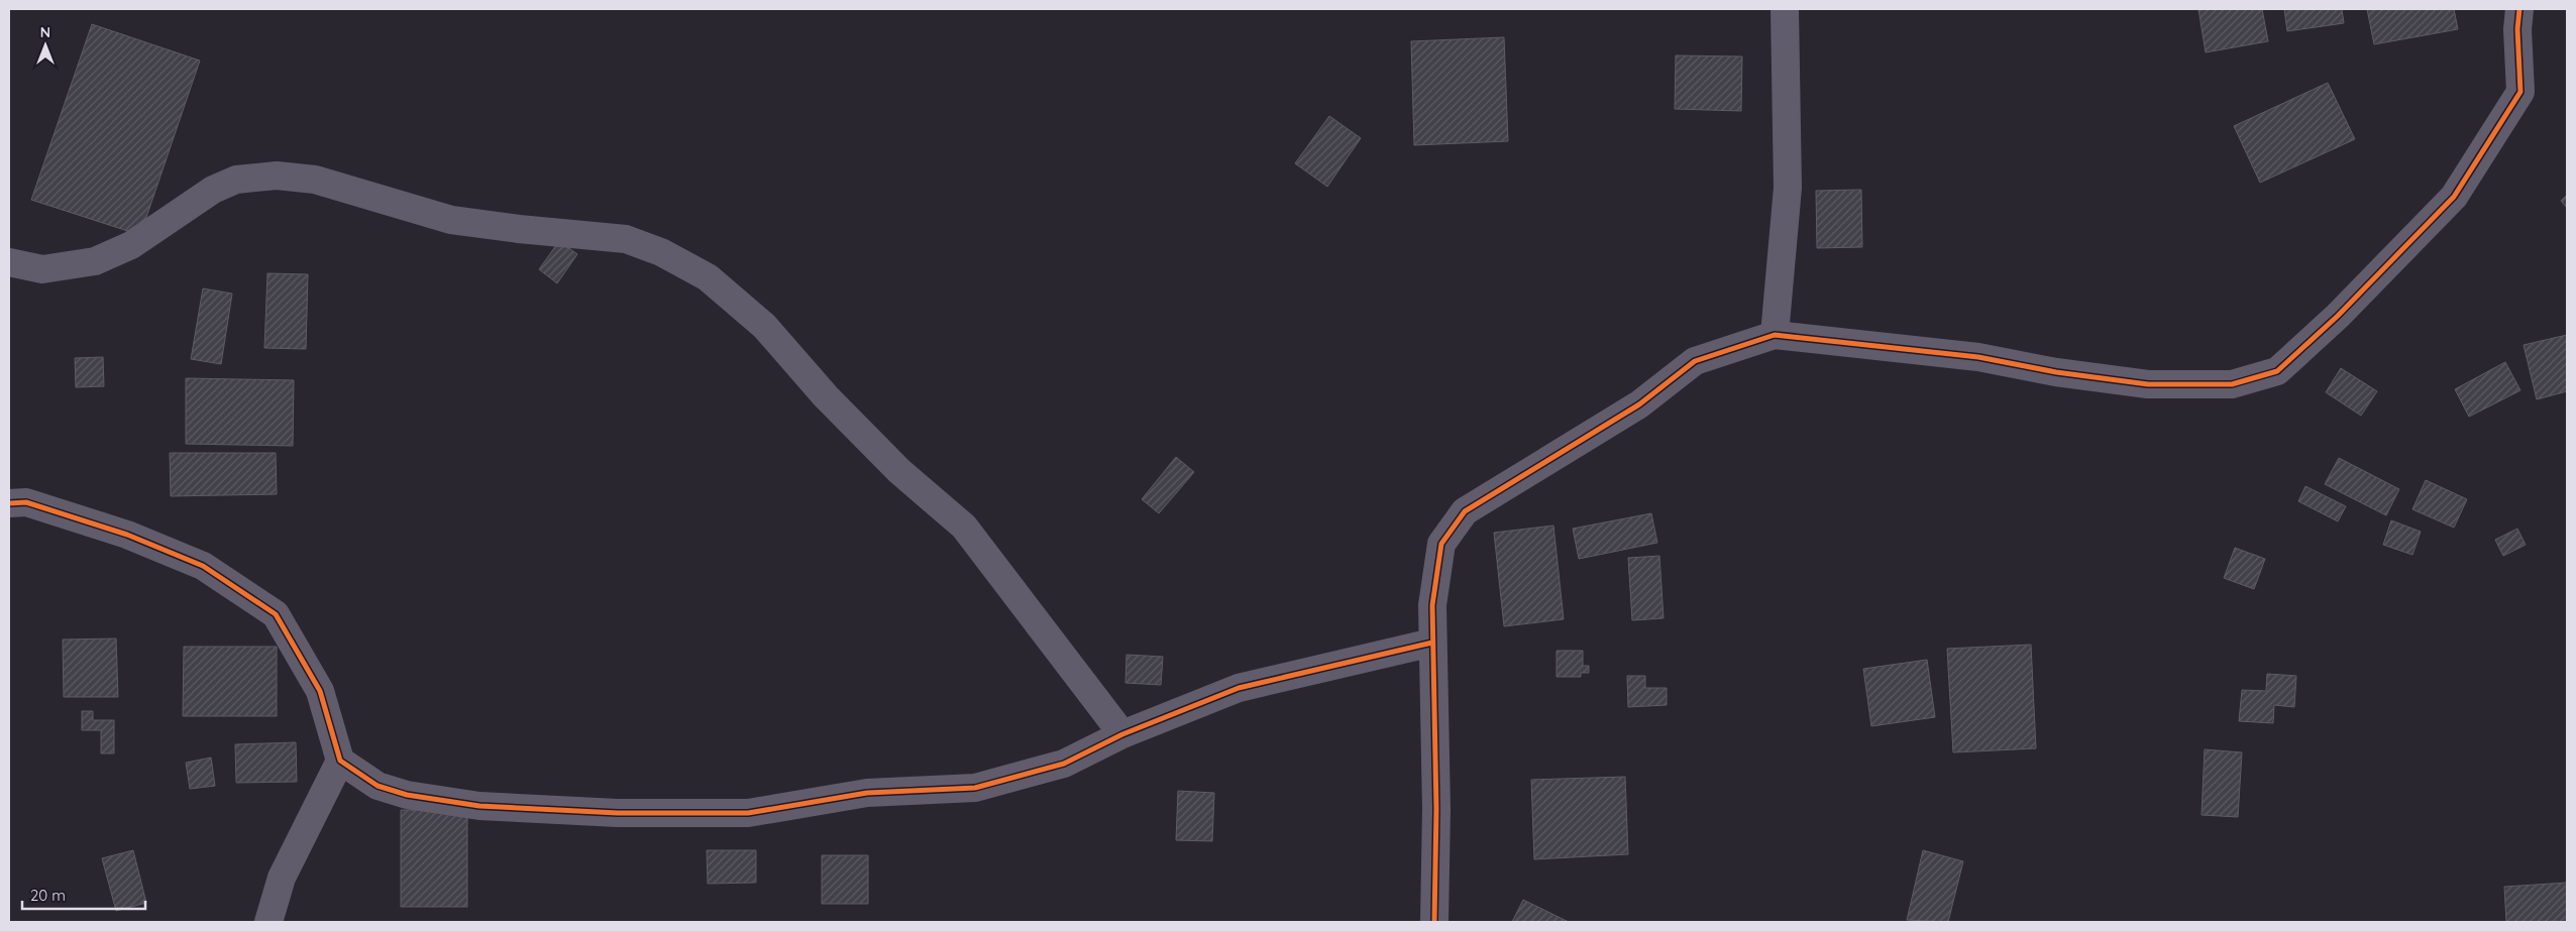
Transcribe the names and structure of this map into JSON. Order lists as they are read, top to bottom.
{
  "scale_bar": "20 m",
  "north": "top"
}
